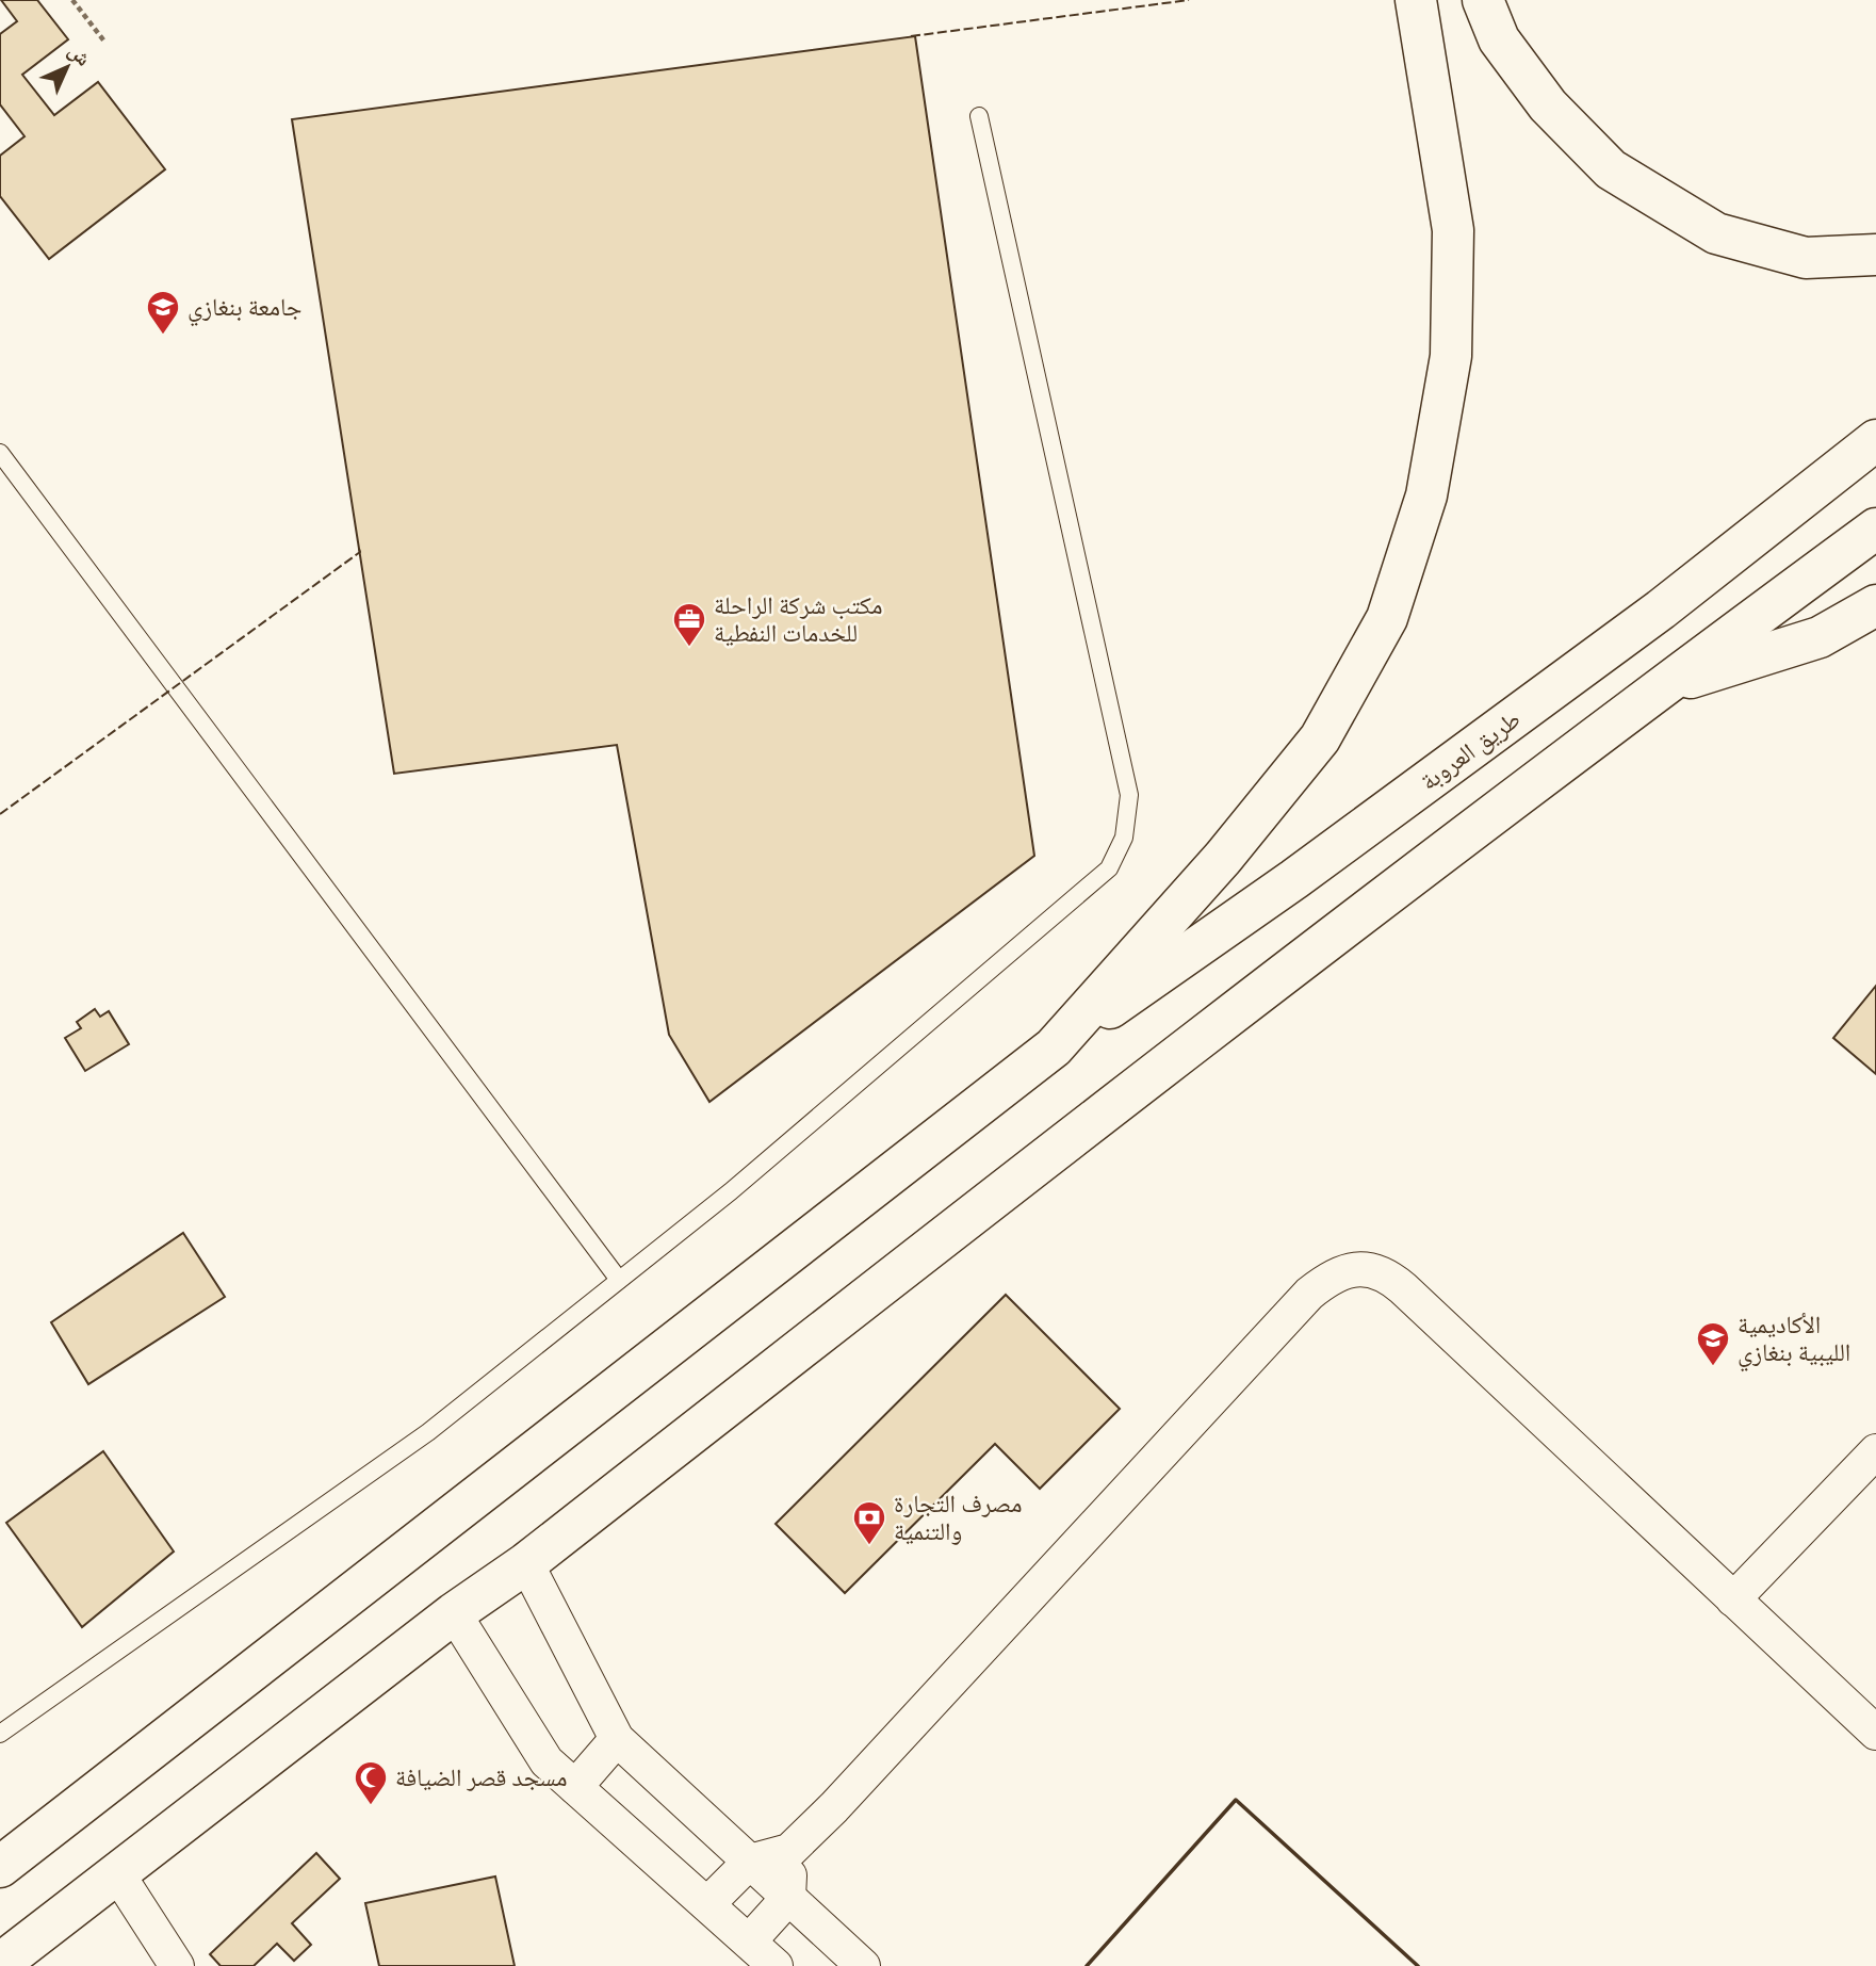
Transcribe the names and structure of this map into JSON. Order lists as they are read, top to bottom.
{
  "streets": {
    "highway": ["طريق العروبة"]
  },
  "places": {
    "school or university": ["جامعة بنغازي", "الأكاديمية الليبية بنغازي"],
    "office": ["مكتب شركة الراحلة للخدمات النفطية"],
    "bank": ["مصرف التجارة والتنمية"],
    "mosque": ["مسجد قصر الضيافة"]
  },
  "north": "top right"
}
